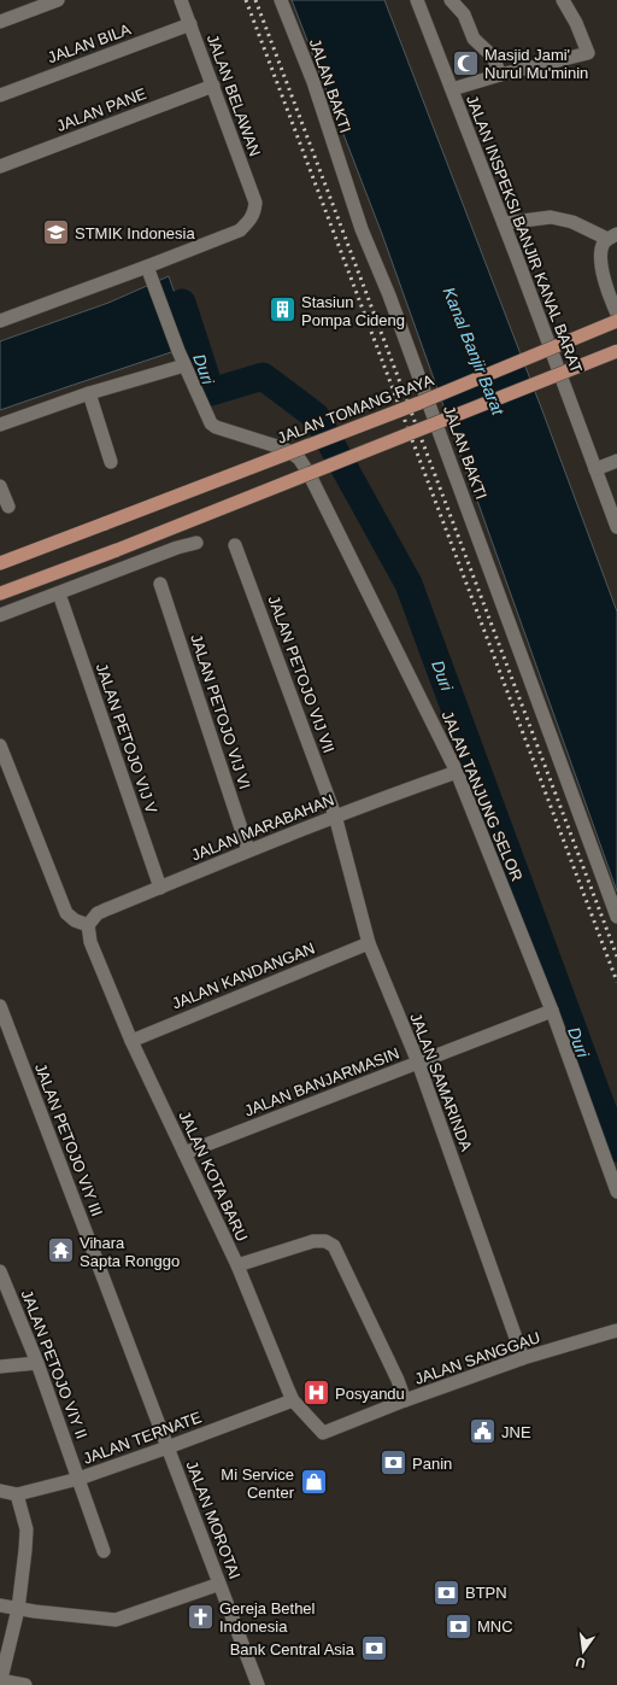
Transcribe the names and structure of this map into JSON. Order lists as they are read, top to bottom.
{
  "streets": {
    "main road": ["JALAN TOMANG RAYA"],
    "street": [
      "JALAN BILA",
      "JALAN BAKTI",
      "JALAN BELAWAN",
      "JALAN PANE",
      "JALAN INSPEKSI BANJIR KANAL BARAT",
      "JALAN PETOJO VIJ VII",
      "JALAN PETOJO VIJ VI",
      "JALAN PETOJO VIJ V",
      "JALAN TANJUNG SELOR",
      "JALAN MARABAHAN",
      "JALAN KANDANGAN",
      "JALAN BANJARMASIN",
      "JALAN SAMARINDA",
      "JALAN PETOJO VIY III",
      "JALAN KOTA BARU",
      "JALAN SANGGAU",
      "JALAN PETOJO VIY II",
      "JALAN TERNATE",
      "JALAN MOROTAI"
    ]
  },
  "crossings": [
    ["JALAN BILA", "JALAN BELAWAN"],
    ["JALAN BELAWAN", "JALAN PANE"],
    ["JALAN BELAWAN", "JALAN TANJUNG SELOR"],
    ["JALAN PETOJO VIJ VII", "JALAN MARABAHAN"],
    ["JALAN PETOJO VIJ VII", "JALAN SAMARINDA"],
    ["JALAN PETOJO VIJ VI", "JALAN MARABAHAN"],
    ["JALAN PETOJO VIJ V", "JALAN MARABAHAN"],
    ["JALAN TANJUNG SELOR", "JALAN MARABAHAN"],
    ["JALAN TANJUNG SELOR", "JALAN BANJARMASIN"],
    ["JALAN MARABAHAN", "JALAN SAMARINDA"],
    ["JALAN MARABAHAN", "JALAN KOTA BARU"],
    ["JALAN KANDANGAN", "JALAN SAMARINDA"],
    ["JALAN KANDANGAN", "JALAN KOTA BARU"],
    ["JALAN BANJARMASIN", "JALAN SAMARINDA"],
    ["JALAN BANJARMASIN", "JALAN KOTA BARU"],
    ["JALAN SAMARINDA", "JALAN SANGGAU"],
    ["JALAN PETOJO VIY III", "JALAN TERNATE"],
    ["JALAN PETOJO VIY III", "JALAN MOROTAI"],
    ["JALAN KOTA BARU", "JALAN SANGGAU"],
    ["JALAN KOTA BARU", "JALAN TERNATE"],
    ["JALAN PETOJO VIY II", "JALAN TERNATE"],
    ["JALAN TERNATE", "JALAN MOROTAI"]
  ],
  "water": ["Kanal Banjir Barat", "Duri"],
  "places": {
    "mosque": ["Masjid Jami' Nurul Mu'minin"],
    "school or university": ["STMIK Indonesia"],
    "building": ["Stasiun Pompa Cideng"],
    "temple": ["Vihara Sapta Ronggo"],
    "hospital": ["Posyandu"],
    "public building": ["JNE"],
    "bank": [
      "Panin",
      "BTPN",
      "MNC",
      "Bank Central Asia"
    ],
    "shop": ["Mi Service Center"],
    "church": ["Gereja Bethel Indonesia"]
  },
  "north": "bottom"
}
